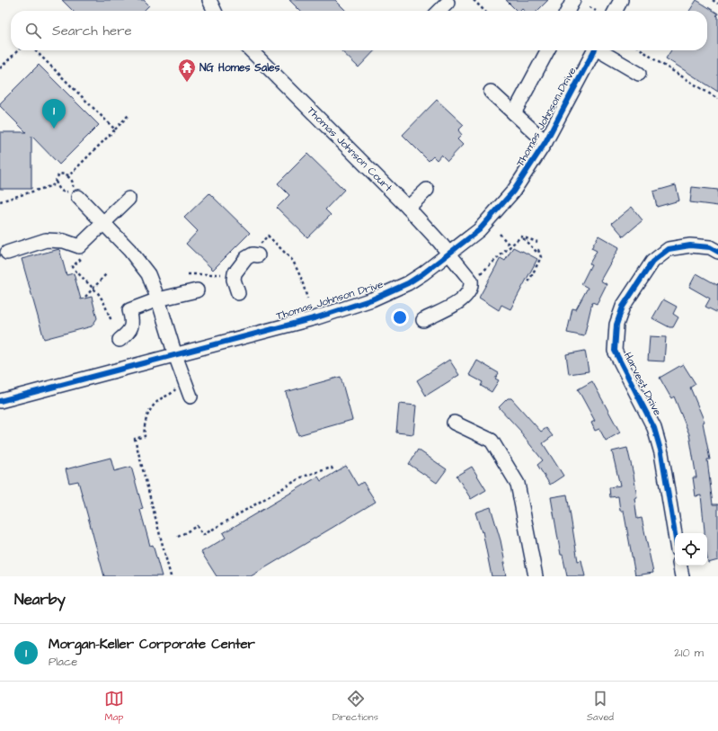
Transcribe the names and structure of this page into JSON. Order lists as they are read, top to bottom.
{
  "streets": {
    "street": ["Thomas Johnson Drive", "Thomas Johnson Court", "Harvest Drive"]
  },
  "crossings": [
    ["Thomas Johnson Drive", "Thomas Johnson Court"]
  ],
  "places": {
    "temple": ["NG Homes Sales"]
  },
  "page": {
    "search": "Search here",
    "pins": "1",
    "heading": "Nearby",
    "list": [
      {
        "mark": "1",
        "name": "Morgan-Keller Corporate Center",
        "note": "Place",
        "value": "210 m"
      }
    ],
    "nav": ["Map", "Directions", "Saved"]
  }
}
